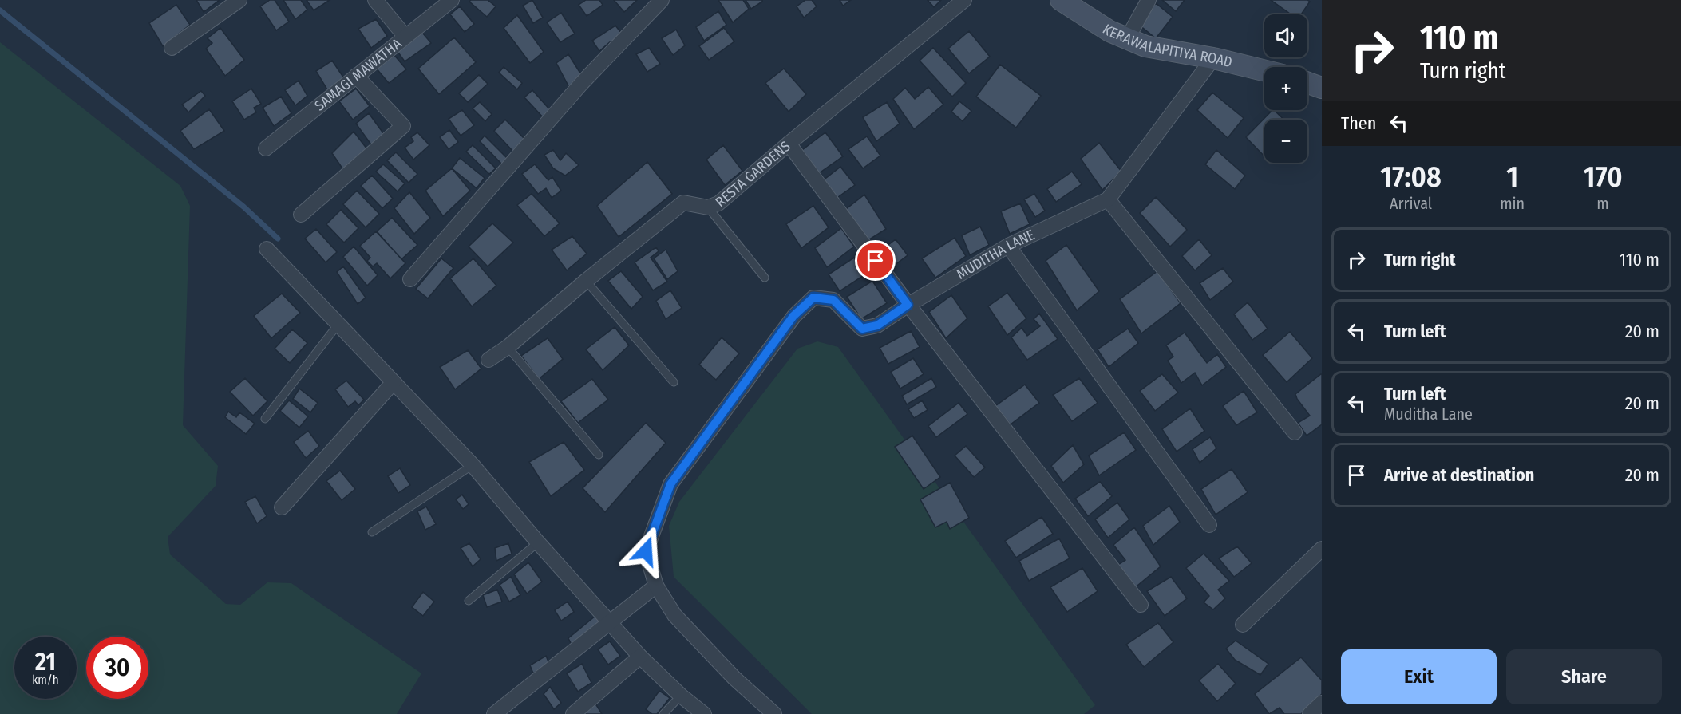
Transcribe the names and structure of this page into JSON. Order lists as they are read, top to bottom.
{
  "streets": {
    "street": [
      "KERAWALAPITIYA ROAD",
      "SAMAGI MAWATHA",
      "RESTA GARDENS",
      "MUDITHA LANE"
    ]
  },
  "crossings": [
    ["KERAWALAPITIYA ROAD", "MUDITHA LANE"]
  ],
  "page": {
    "turn": ["110 m", "Turn right"],
    "map_buttons": ["+", "−"],
    "then": "Then",
    "eta": [
      "17:08",
      "Arrival",
      "1",
      "min",
      "170",
      "m"
    ],
    "list": [
      {
        "name": "Turn right",
        "value": "110 m"
      },
      {
        "name": "Turn left",
        "value": "20 m"
      },
      {
        "name": "Turn left",
        "note": "Muditha Lane",
        "value": "20 m"
      },
      {
        "name": "Arrive at destination",
        "value": "20 m"
      }
    ],
    "speed": "21 km/h",
    "limit": "30",
    "buttons": ["Exit", "Share"]
  }
}
